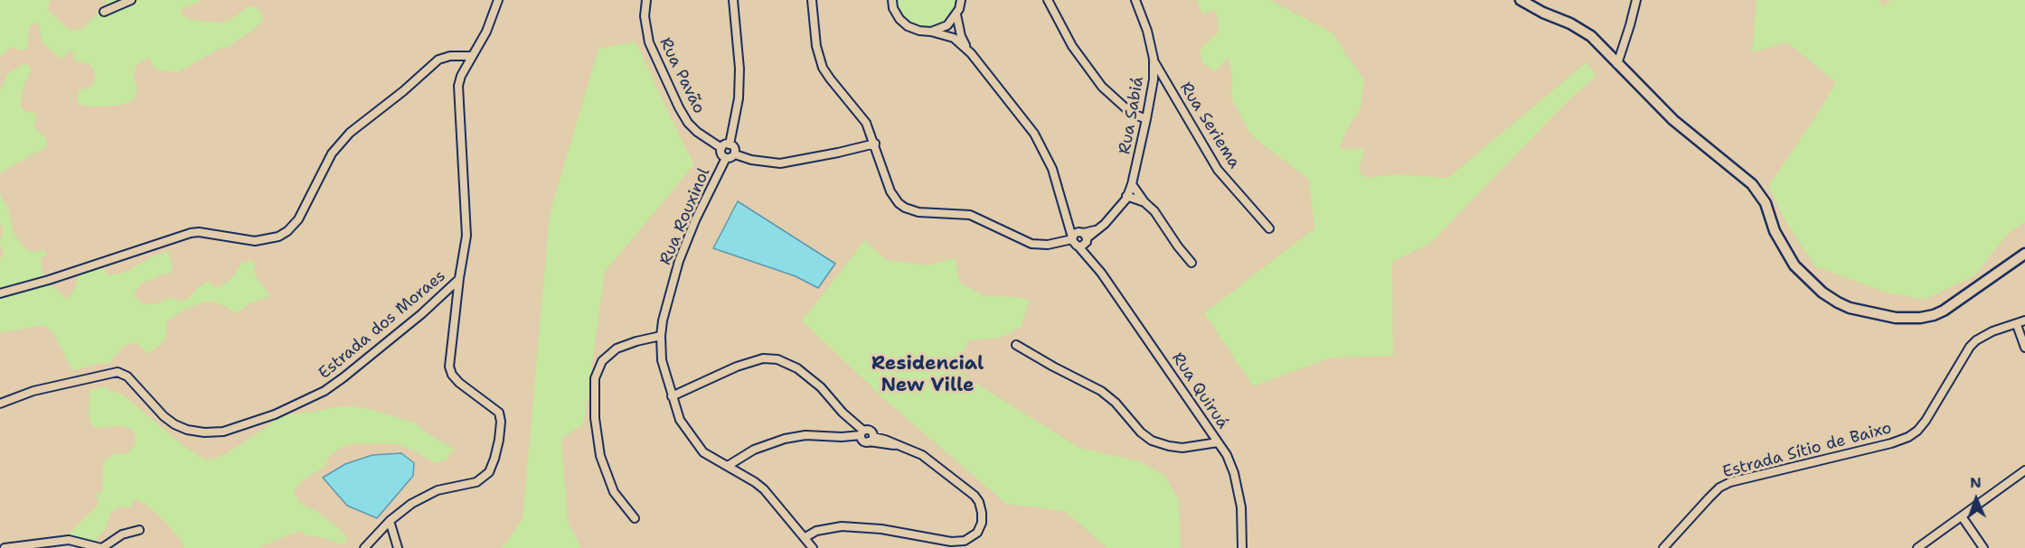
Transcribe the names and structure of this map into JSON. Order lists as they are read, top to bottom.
{
  "streets": {
    "street": [
      "Rua Pavão",
      "Rua Sabiá",
      "Rua Seriema",
      "Rua Rouxinol",
      "Estrada dos Moraes",
      "Rua Quiruá",
      "Estrada Sítio de Baixo"
    ]
  },
  "crossings": [
    ["Rua Pavão", "Rua Rouxinol"],
    ["Rua Sabiá", "Rua Seriema"],
    ["Rua Sabiá", "Rua Quiruá"]
  ],
  "districts": ["Residencial New Ville"],
  "north": "top"
}
